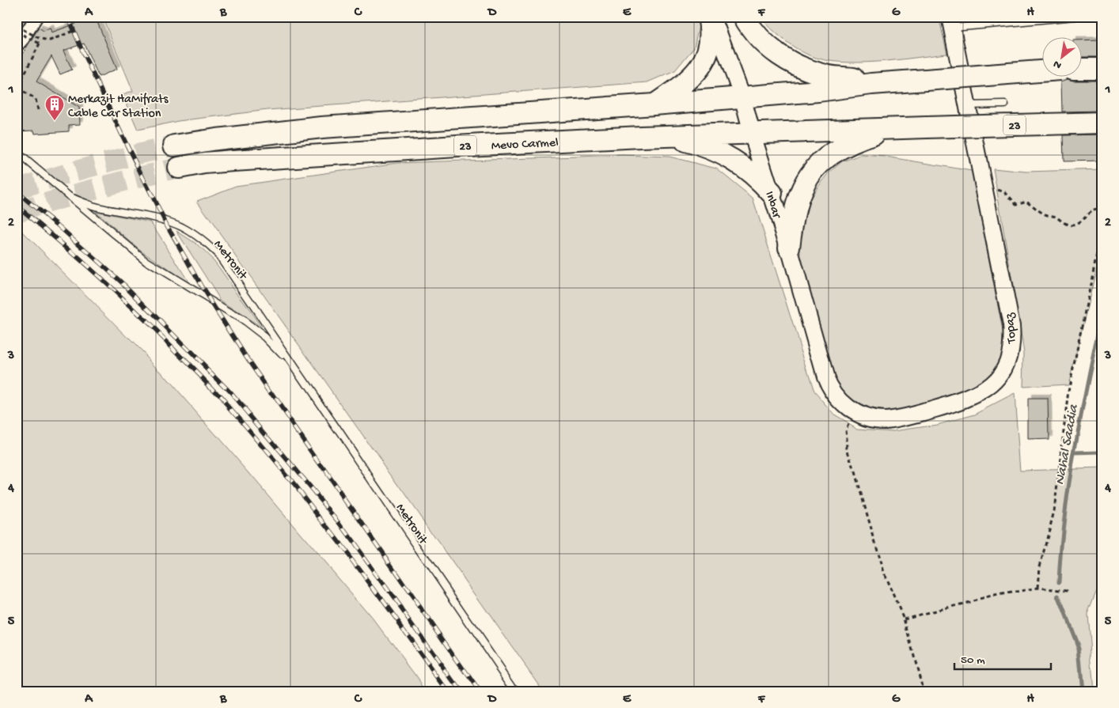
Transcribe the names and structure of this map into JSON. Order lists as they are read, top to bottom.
{
  "streets": {
    "highway": ["23", "Mevo Carmel"],
    "street": ["Inbar", "Topaz"],
    "lane": ["Metronit"]
  },
  "crossings": [
    ["23", "Mevo Carmel"],
    ["23", "Inbar"],
    ["Mevo Carmel", "Inbar"],
    ["Inbar", "Topaz"]
  ],
  "water": ["Nahal Saadia"],
  "places": {
    "building": ["Merkazit HaMifrats Cable Car Station"]
  },
  "scale_bar": "50 m",
  "north": "bottom left",
  "grid": {
    "columns": [
      "A",
      "B",
      "C",
      "D",
      "E",
      "F",
      "G",
      "H"
    ],
    "rows": [
      "1",
      "2",
      "3",
      "4",
      "5"
    ]
  }
}
